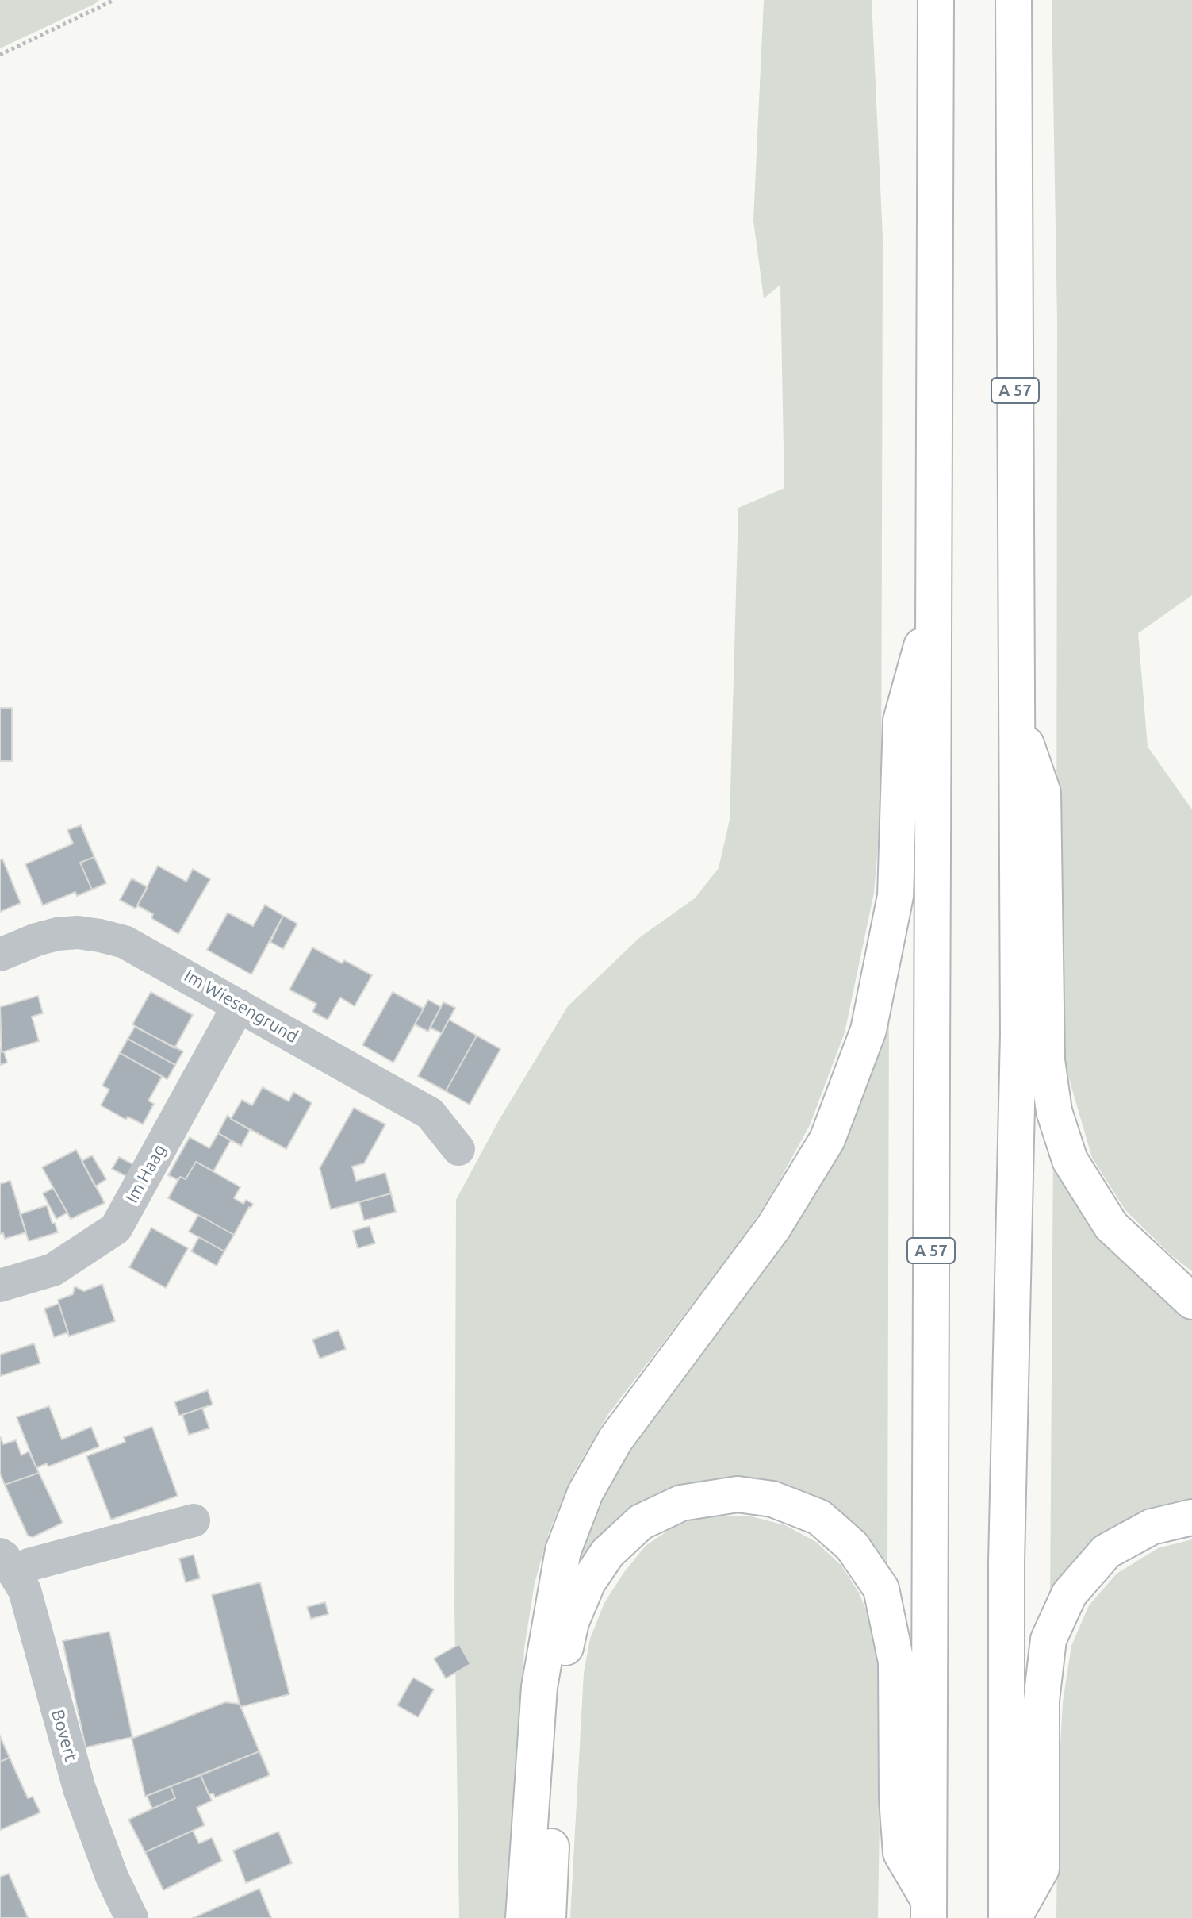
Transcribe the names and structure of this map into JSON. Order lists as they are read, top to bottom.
{
  "streets": {
    "highway": ["A 57"],
    "street": ["Im Wiesengrund", "Im Haag", "Bovert"]
  },
  "crossings": [
    ["Im Wiesengrund", "Im Haag"]
  ]
}
